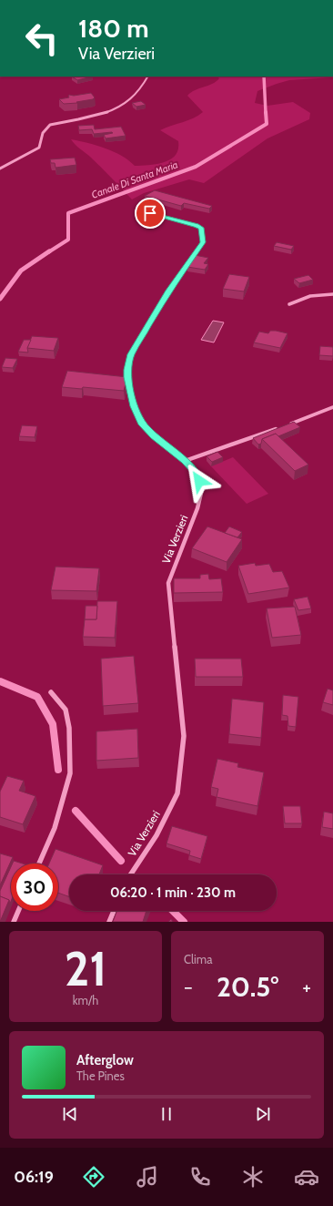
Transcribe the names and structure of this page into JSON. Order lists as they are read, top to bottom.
{
  "streets": {
    "street": ["Via Verzieri"]
  },
  "water": ["Canale Di Santa Maria"],
  "page": {
    "turn": ["180 m", "Via Verzieri"],
    "limit": "30",
    "trip": "06:20 · 1 min · 230 m",
    "tile": [
      ["21", "km/h"],
      "Clima"
    ],
    "heat": ["−", "20.5°", "+"],
    "song": ["Afterglow", "The Pines"],
    "tabs": "06:19"
  }
}
